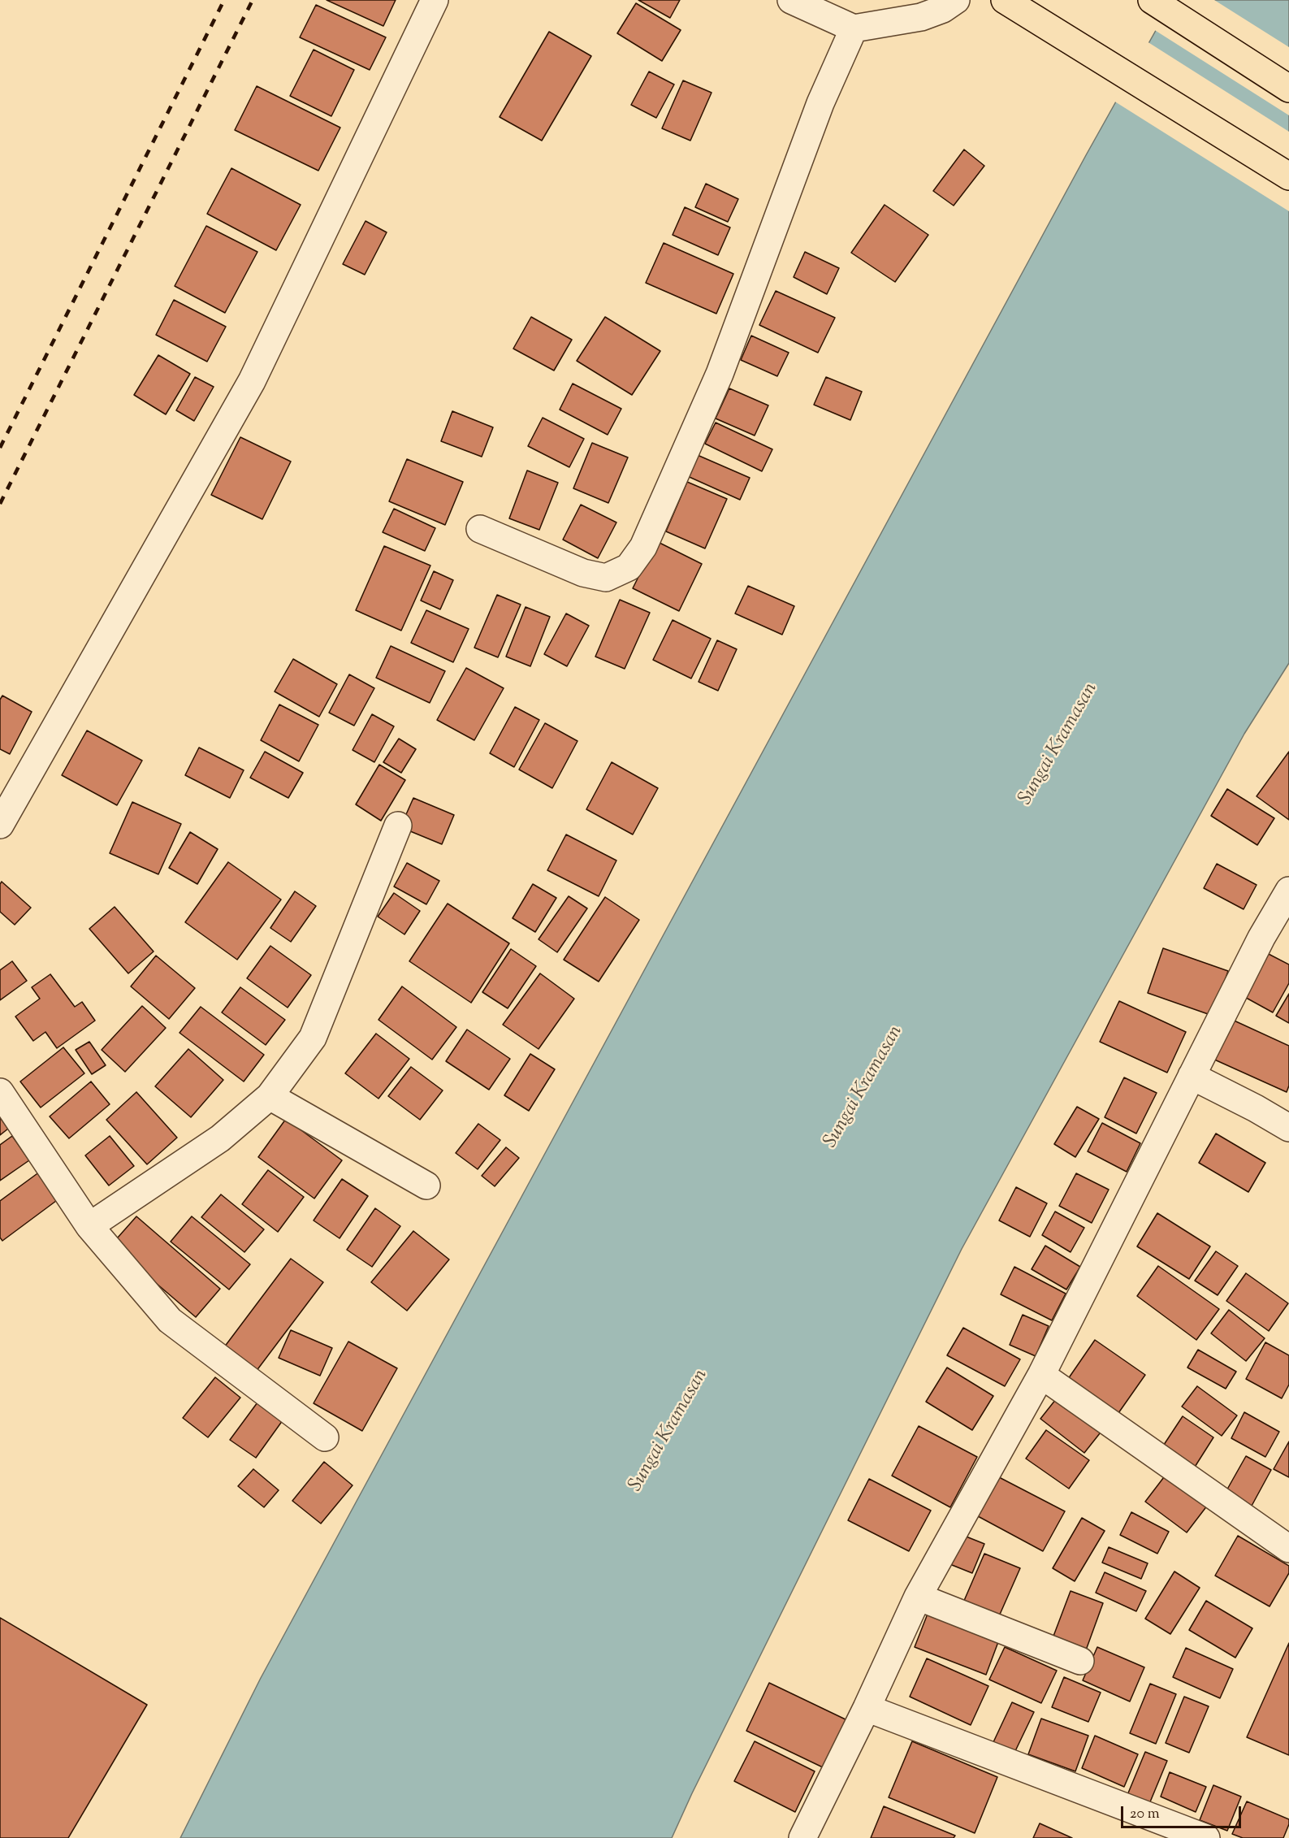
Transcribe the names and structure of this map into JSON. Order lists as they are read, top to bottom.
{
  "water": ["Sungai Kramasan"],
  "scale_bar": "20 m"
}
